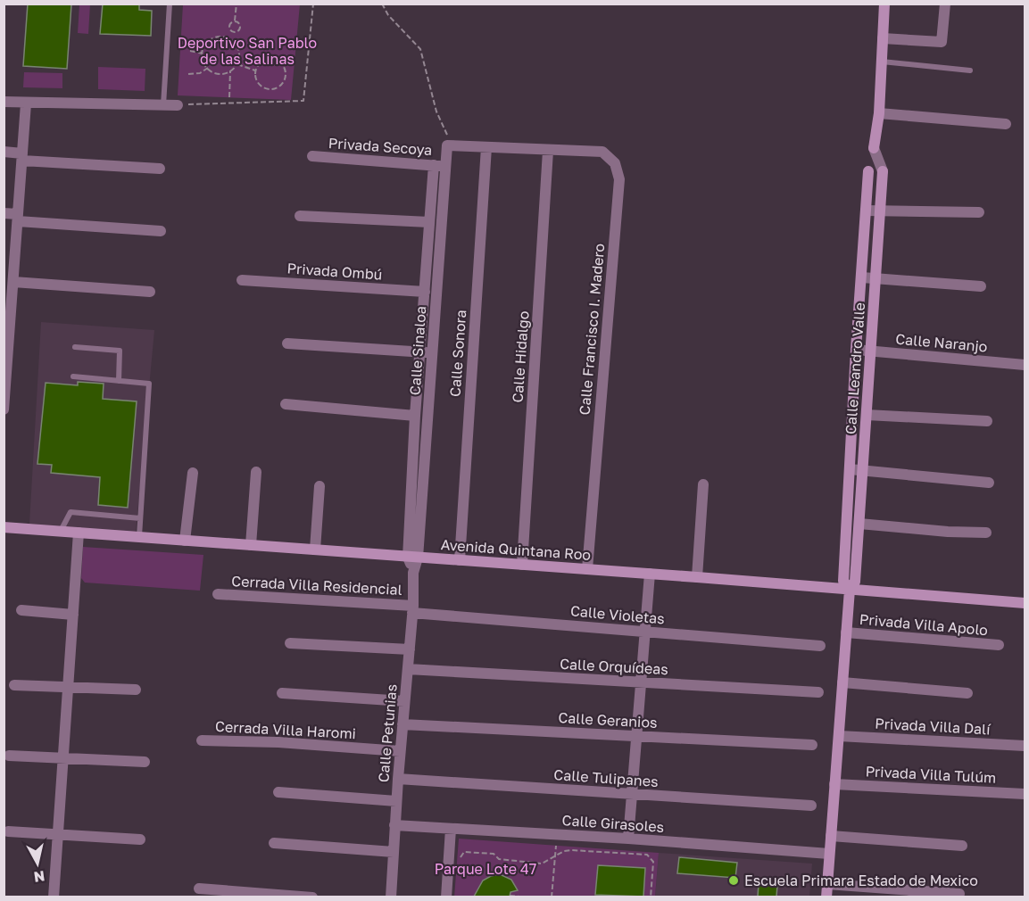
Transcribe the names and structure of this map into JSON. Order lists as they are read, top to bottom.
{
  "streets": {
    "street": [
      "Privada Secoya",
      "Privada Ombú",
      "Calle Francisco I. Madero",
      "Calle Naranjo",
      "Calle Sinaloa",
      "Calle Sonora",
      "Calle Hidalgo",
      "Calle Leandro Valle",
      "Avenida Quintana Roo",
      "Cerrada Villa Residencial",
      "Calle Violetas",
      "Privada Villa Apolo",
      "Calle Orquídeas",
      "Calle Geranios",
      "Privada Villa Dalí",
      "Cerrada Villa Haromi",
      "Calle Petunias",
      "Privada Villa Tulúm",
      "Calle Tulipanes",
      "Calle Girasoles"
    ]
  },
  "crossings": [
    ["Privada Secoya", "Calle Sinaloa"],
    ["Privada Ombú", "Calle Sinaloa"],
    ["Calle Francisco I. Madero", "Calle Sinaloa"],
    ["Calle Francisco I. Madero", "Calle Sonora"],
    ["Calle Francisco I. Madero", "Calle Hidalgo"],
    ["Calle Francisco I. Madero", "Avenida Quintana Roo"],
    ["Calle Naranjo", "Calle Leandro Valle"],
    ["Calle Sinaloa", "Avenida Quintana Roo"],
    ["Calle Sinaloa", "Calle Petunias"],
    ["Calle Sonora", "Avenida Quintana Roo"],
    ["Calle Hidalgo", "Avenida Quintana Roo"],
    ["Calle Leandro Valle", "Avenida Quintana Roo"],
    ["Calle Leandro Valle", "Privada Villa Apolo"],
    ["Calle Leandro Valle", "Privada Villa Dalí"],
    ["Calle Leandro Valle", "Privada Villa Tulúm"],
    ["Calle Leandro Valle", "Calle Girasoles"],
    ["Avenida Quintana Roo", "Calle Petunias"],
    ["Cerrada Villa Residencial", "Calle Violetas"],
    ["Cerrada Villa Residencial", "Calle Petunias"],
    ["Calle Violetas", "Calle Petunias"],
    ["Calle Orquídeas", "Calle Petunias"],
    ["Calle Geranios", "Calle Petunias"],
    ["Cerrada Villa Haromi", "Calle Petunias"],
    ["Calle Petunias", "Calle Tulipanes"],
    ["Calle Petunias", "Calle Girasoles"]
  ],
  "parks": ["Deportivo San Pablo de las Salinas", "Parque Lote 47"],
  "places": ["Escuela Primara Estado de Mexico"],
  "north": "bottom"
}
